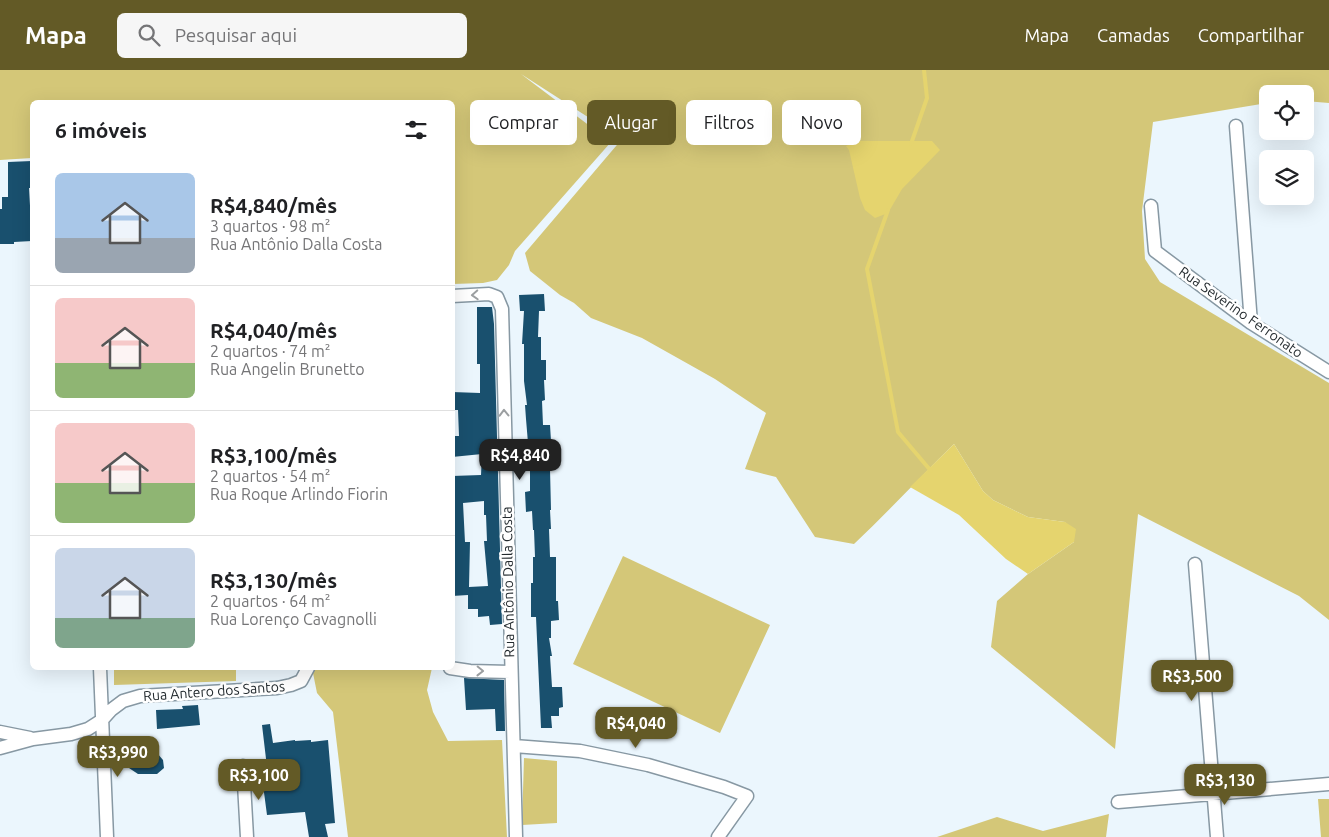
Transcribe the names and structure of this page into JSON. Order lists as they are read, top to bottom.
{
  "streets": {
    "street": ["Rua Severino Ferronato", "Rua Antônio Dalla Costa", "Rua Antero dos Santos"]
  },
  "one_way": ["Rua Antônio Dalla Costa"],
  "page": {
    "header": "Mapa",
    "search": "Pesquisar aqui",
    "nav": ["Mapa", "Camadas", "Compartilhar"],
    "chip": [
      "Comprar",
      "Alugar",
      "Filtros",
      "Novo"
    ],
    "heading": "6 imóveis",
    "list": [
      {
        "name": "R$4,840/mês",
        "note": "3 quartos · 98 m² · Rua Antônio Dalla Costa"
      },
      {
        "name": "R$4,040/mês",
        "note": "2 quartos · 74 m² · Rua Angelin Brunetto"
      },
      {
        "name": "R$3,100/mês",
        "note": "2 quartos · 54 m² · Rua Roque Arlindo Fiorin"
      },
      {
        "name": "R$3,130/mês",
        "note": "2 quartos · 64 m² · Rua Lorenço Cavagnolli"
      }
    ],
    "price": [
      "R$4,840",
      "R$3,500",
      "R$4,040",
      "R$3,990",
      "R$3,100",
      "R$3,130"
    ]
  }
}
